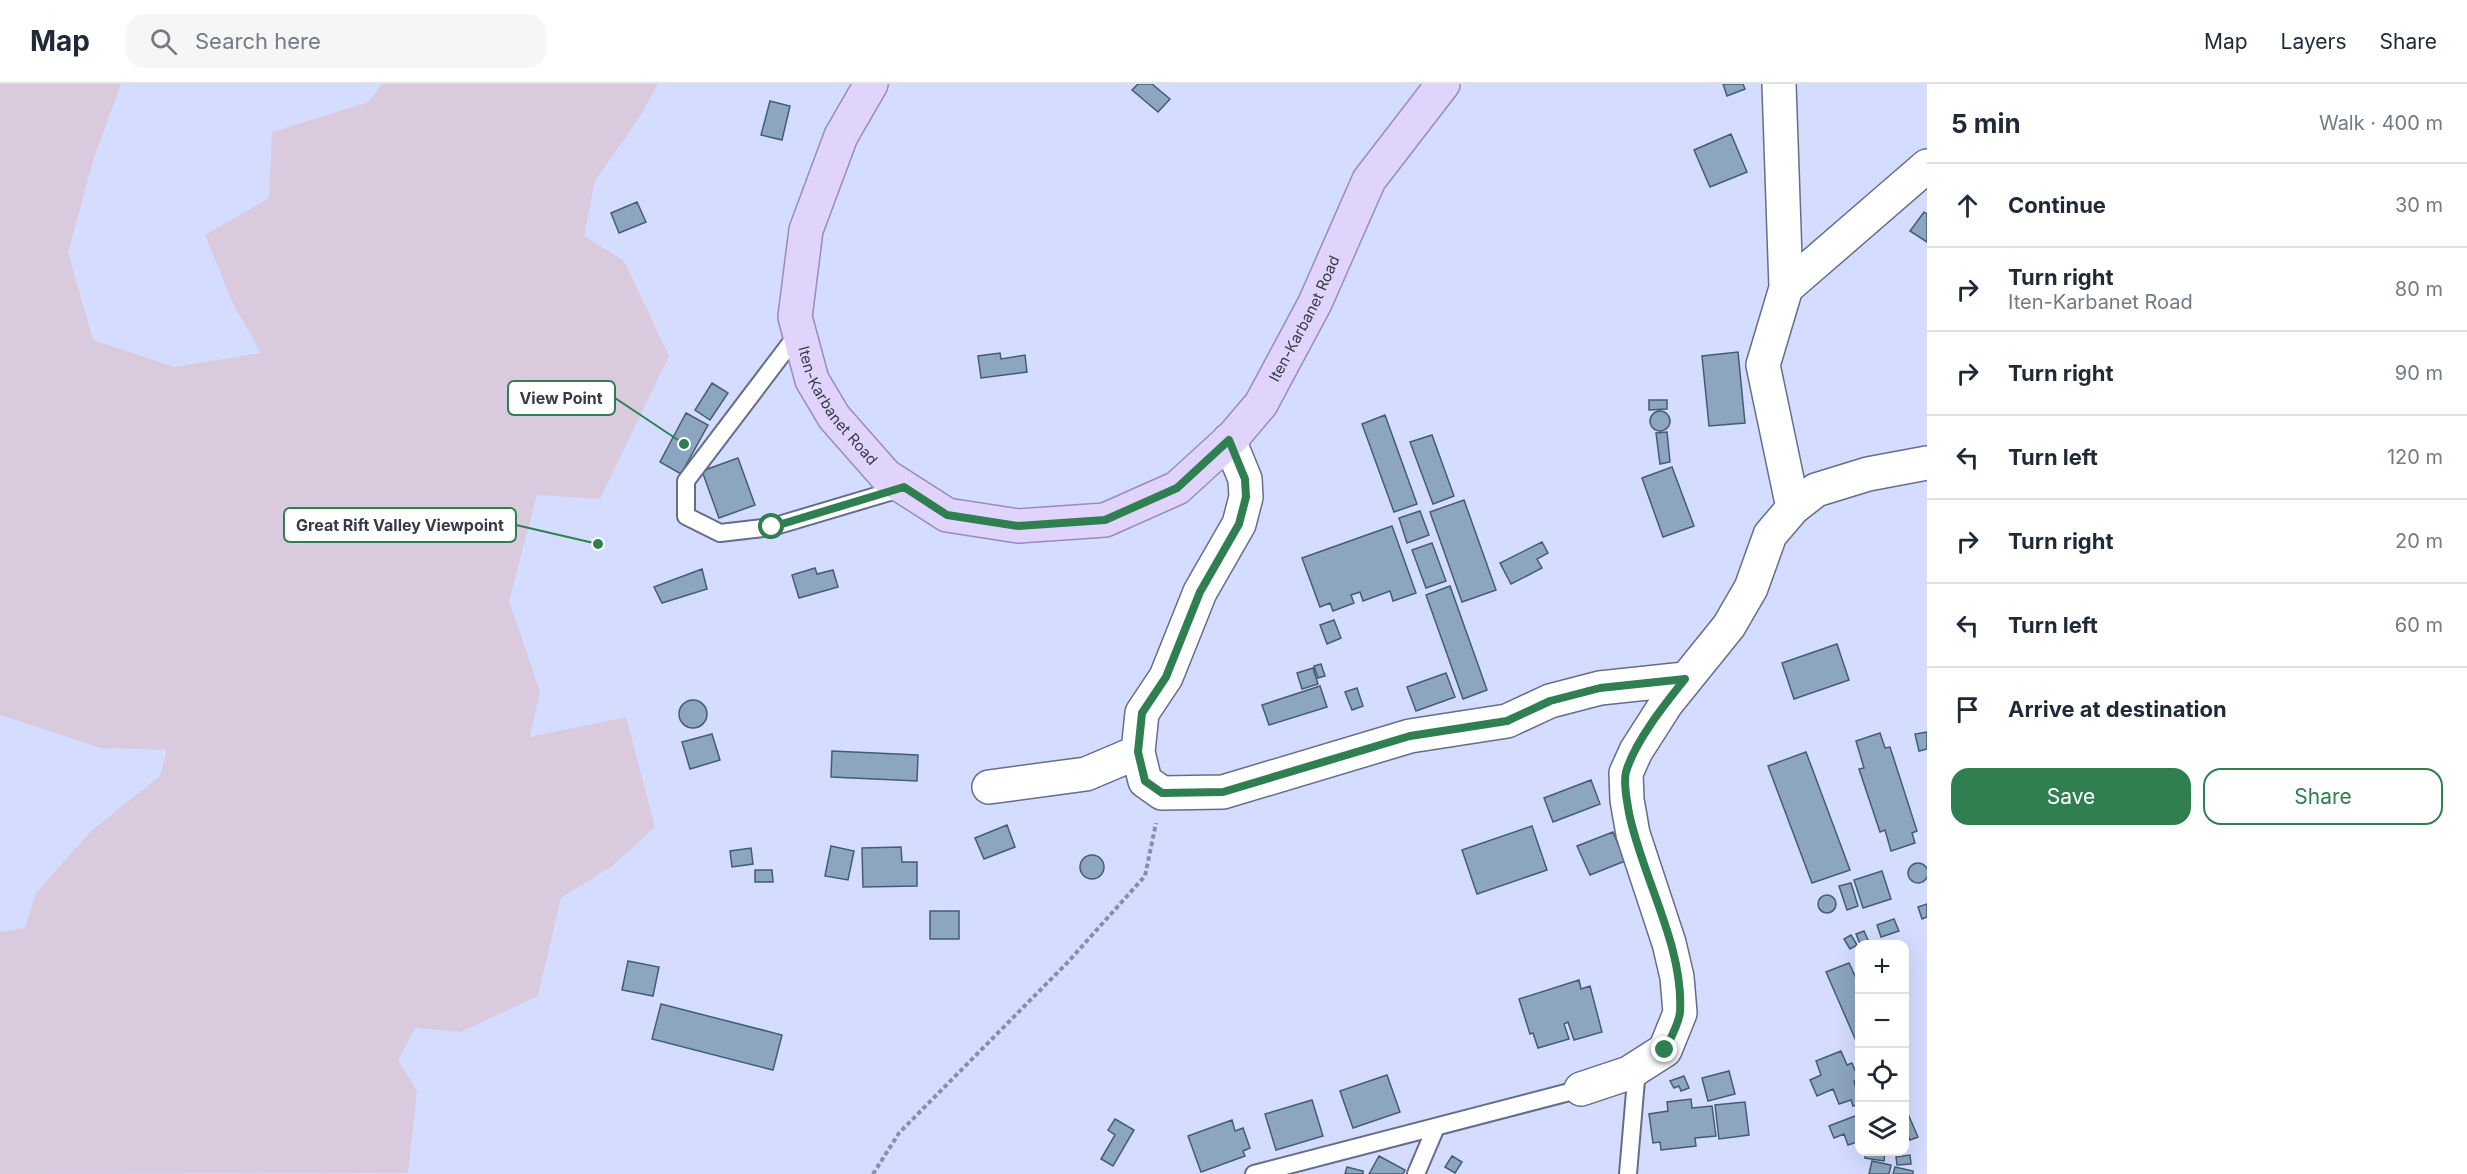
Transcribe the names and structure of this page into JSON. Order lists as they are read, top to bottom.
{
  "streets": {
    "main road": ["Iten-Karbanet Road"]
  },
  "places": ["View Point", "Great Rift Valley Viewpoint"],
  "page": {
    "header": "Map",
    "search": "Search here",
    "nav": ["Map", "Layers", "Share"],
    "heading": ["5 min", "Walk · 400 m"],
    "list": [
      ["Continue", "30 m"],
      ["Turn right", "Iten-Karbanet Road", "80 m"],
      ["Turn right", "90 m"],
      ["Turn left", "120 m"],
      ["Turn right", "20 m"],
      ["Turn left", "60 m"],
      "Arrive at destination"
    ],
    "buttons": ["Save", "Share"],
    "map_buttons": ["+", "−"]
  }
}
